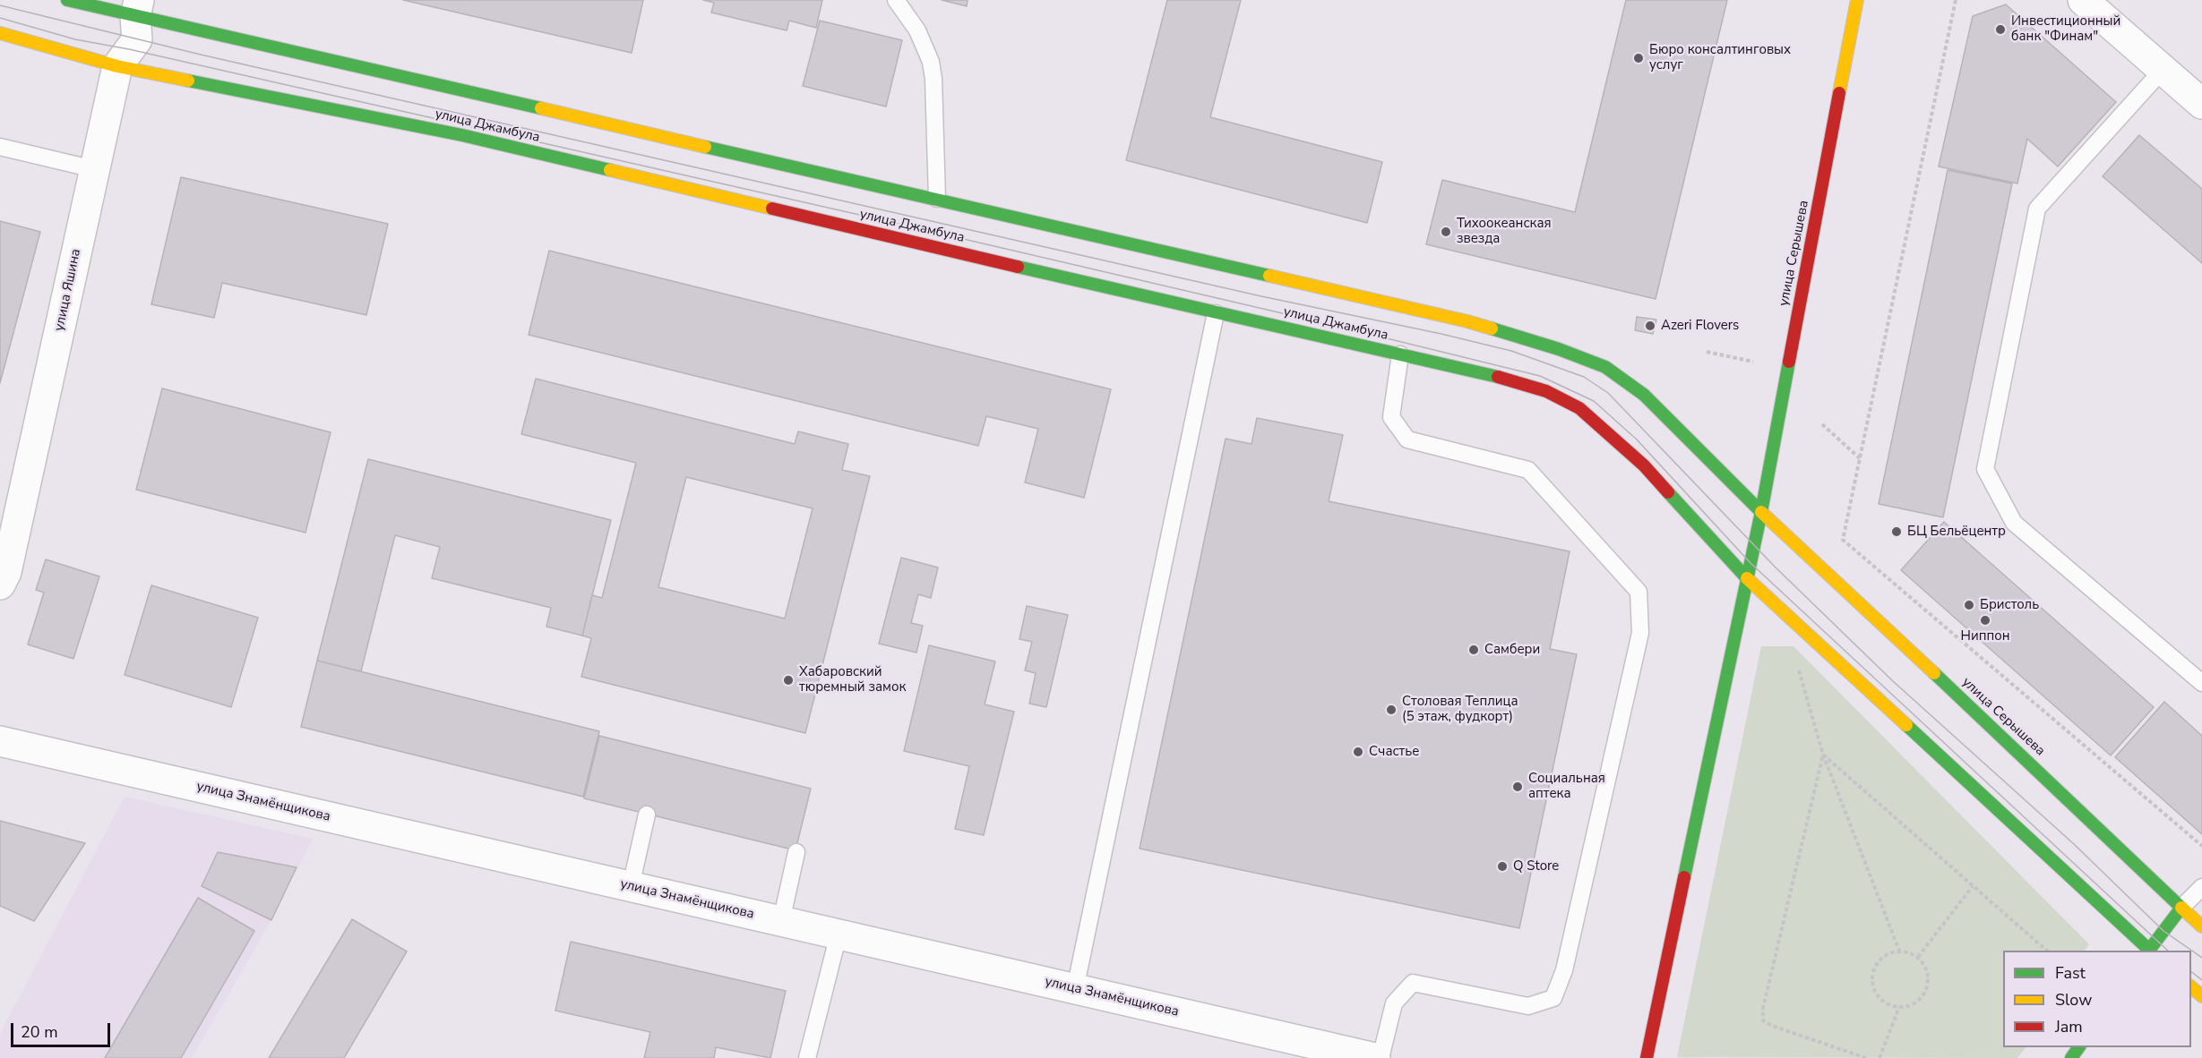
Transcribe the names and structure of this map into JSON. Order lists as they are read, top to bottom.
{
  "streets": {
    "street": [
      "улица Джамбула",
      "улица Серышева",
      "улица Яшина",
      "улица Знамёнщикова"
    ]
  },
  "crossings": [
    ["улица Джамбула", "улица Серышева"],
    ["улица Джамбула", "улица Яшина"]
  ],
  "places": [
    "Инвестиционный банк \"Финам\"",
    "Бюро консалтинговых услуг",
    "Тихоокеанская звезда",
    "Azeri Flovers",
    "БЦ Бельёцентр",
    "Бристоль",
    "Ниппон",
    "Самбери",
    "Хабаровский тюремный замок",
    "Столовая Теплица (5 этаж, фудкорт)",
    "Счастье",
    "Социальная аптека",
    "Q Store"
  ],
  "legend": ["Fast", "Slow", "Jam"],
  "scale_bar": "20 m"
}
